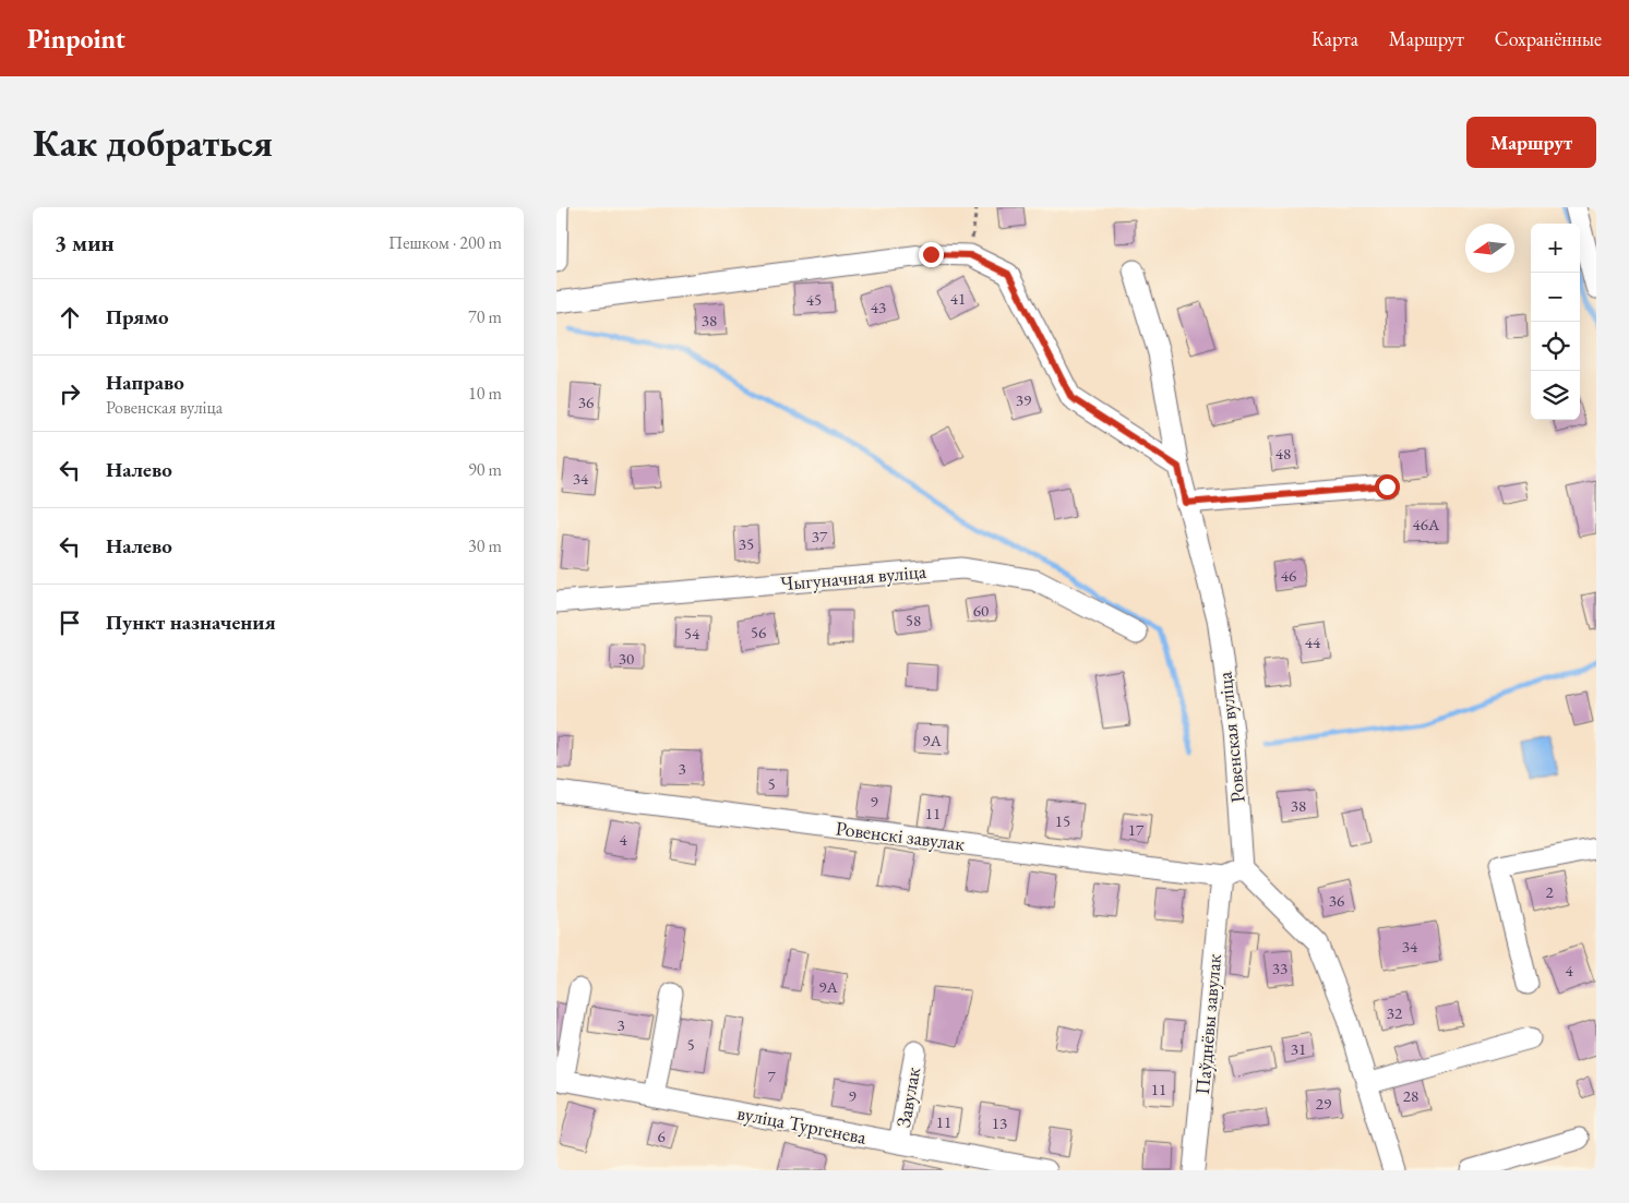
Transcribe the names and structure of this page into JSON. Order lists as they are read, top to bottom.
{
  "streets": {
    "street": [
      "Чыгуначная вуліца",
      "Ровенская вуліца",
      "Ровенскі завулак",
      "Паўднёвы завулак",
      "Завулак",
      "вуліца Тургенева"
    ]
  },
  "crossings": [
    ["Ровенскі завулак", "Паўднёвы завулак"],
    ["Завулак", "вуліца Тургенева"]
  ],
  "house_numbers": [
    "41",
    "45",
    "43",
    "38",
    "39",
    "36",
    "48",
    "34",
    "46А",
    "37",
    "35",
    "46",
    "60",
    "58",
    "56",
    "54",
    "44",
    "30",
    "9А",
    "3",
    "5",
    "9",
    "38",
    "11",
    "15",
    "17",
    "4",
    "2",
    "36",
    "34",
    "33",
    "4",
    "9А",
    "32",
    "3",
    "5",
    "31",
    "7",
    "11",
    "9",
    "28",
    "29",
    "11",
    "13",
    "6"
  ],
  "north": "left",
  "page": {
    "header": "Pinpoint",
    "nav": ["Карта", "Маршрут", "Сохранённые"],
    "buttons": "Маршрут",
    "title": "Как добраться",
    "heading": ["3 мин", "Пешком · 200 m"],
    "map_buttons": ["+", "−"],
    "list": [
      ["Прямо", "70 m"],
      ["Направо", "Ровенская вуліца", "10 m"],
      ["Налево", "90 m"],
      ["Налево", "30 m"],
      "Пункт назначения"
    ]
  }
}
